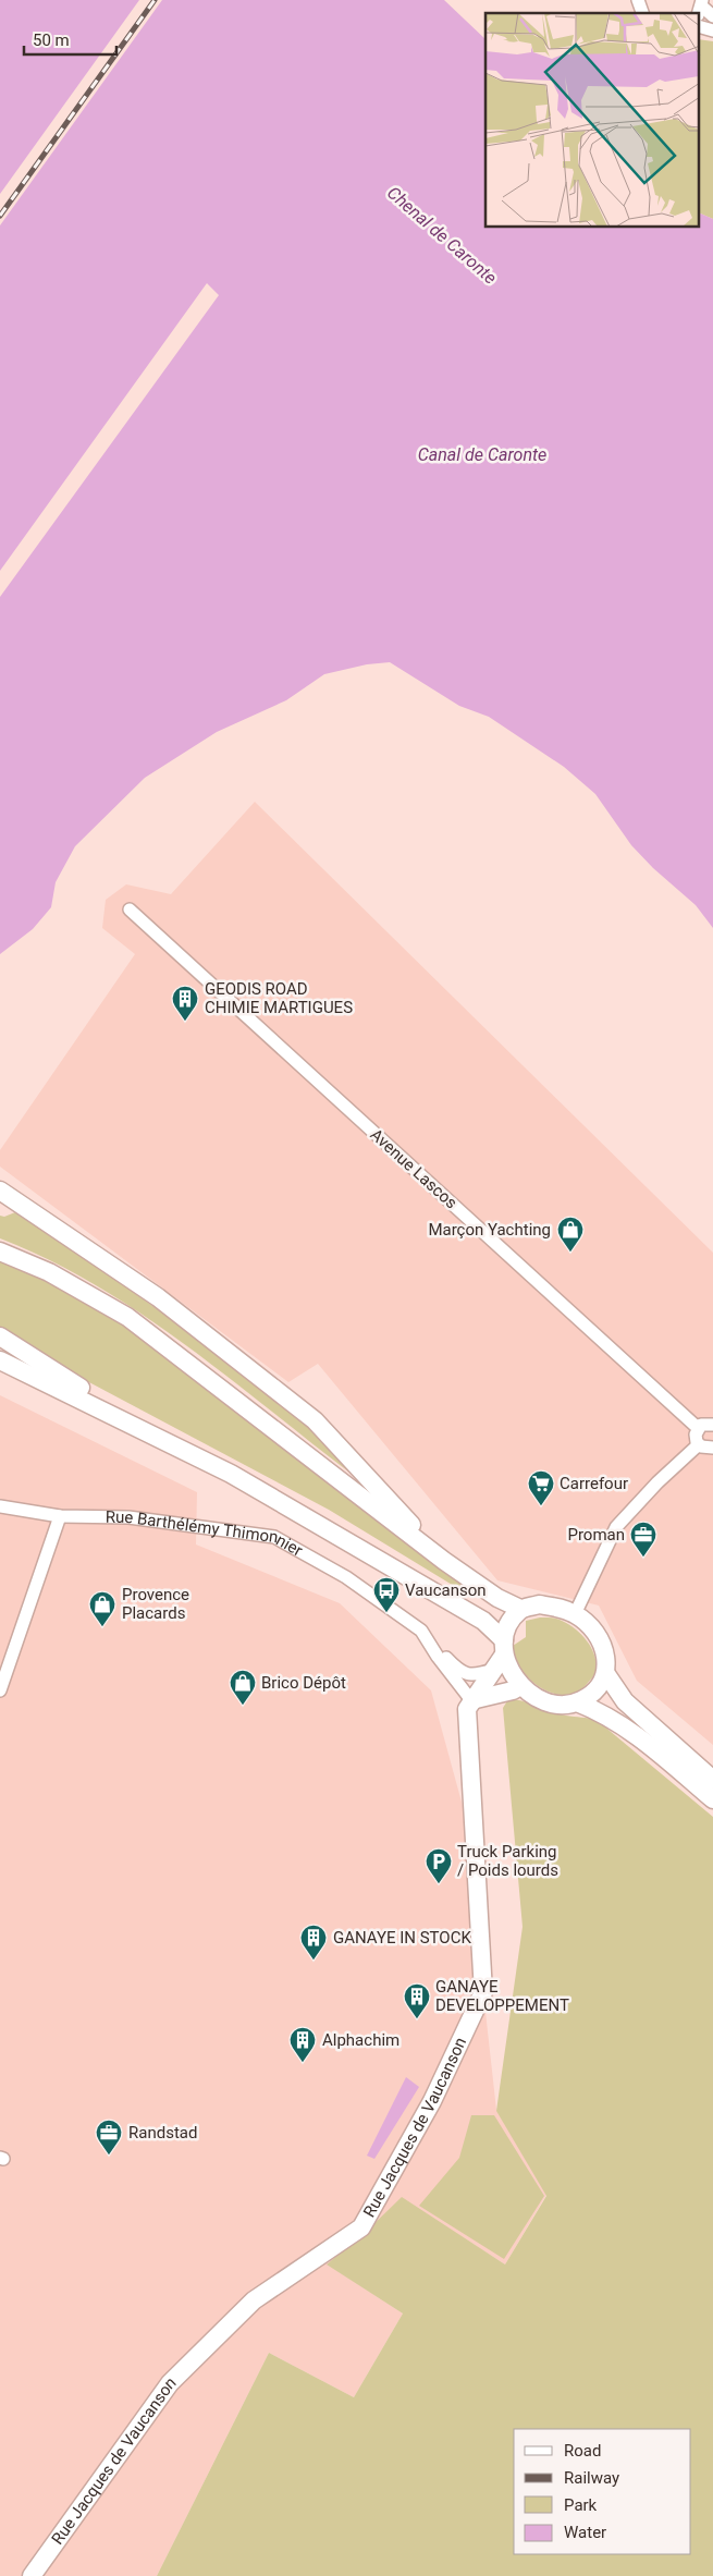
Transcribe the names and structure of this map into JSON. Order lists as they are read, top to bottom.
{
  "streets": {
    "street": ["Avenue Lascos", "Rue Barthélémy Thimonnier", "Rue Jacques de Vaucanson"]
  },
  "crossings": [
    ["Rue Barthélémy Thimonnier", "Rue Jacques de Vaucanson"]
  ],
  "water": ["Chenal de Caronte", "Canal de Caronte"],
  "places": {
    "building": [
      "GEODIS ROAD CHIMIE MARTIGUES",
      "GANAYE IN STOCK",
      "GANAYE DEVELOPPEMENT",
      "Alphachim"
    ],
    "shop": ["Marçon Yachting", "Provence Placards", "Brico Dépôt"],
    "supermarket": ["Carrefour"],
    "office": ["Proman", "Randstad"],
    "bus stop": ["Vaucanson"],
    "parking": ["Truck Parking / Poids lourds"]
  },
  "legend": [
    "Road",
    "Railway",
    "Park",
    "Water"
  ],
  "scale_bar": "50 m"
}
